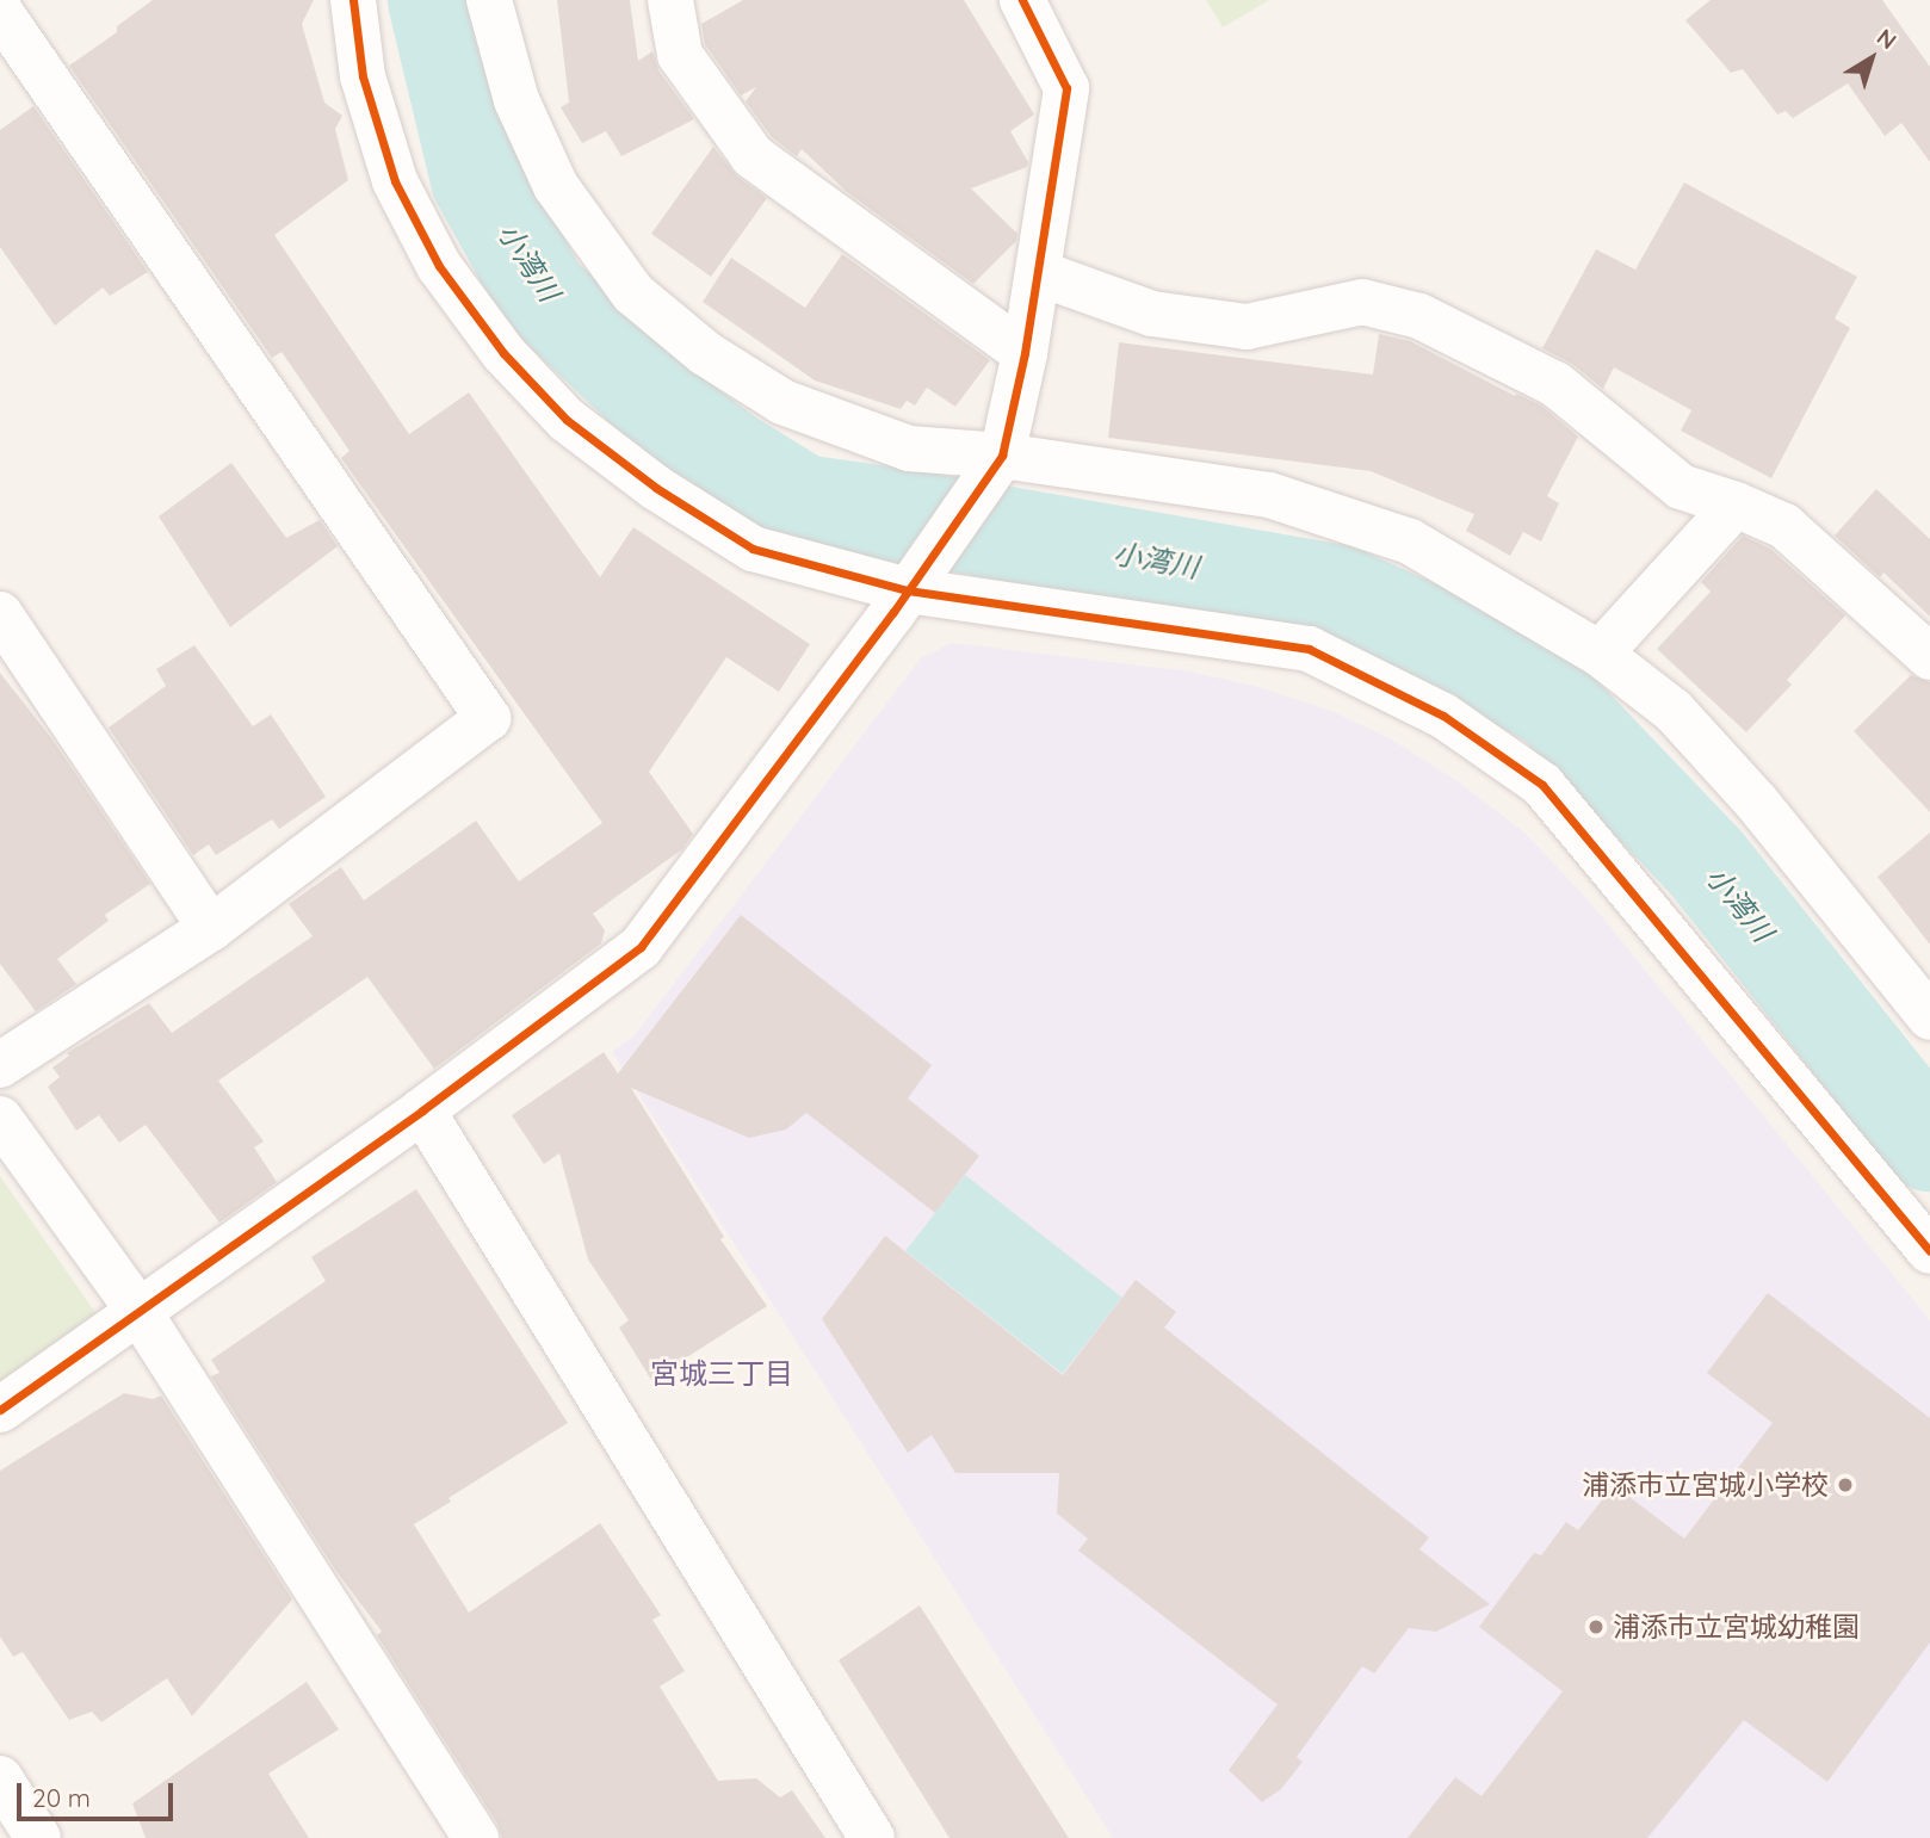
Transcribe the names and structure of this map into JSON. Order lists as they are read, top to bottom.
{
  "districts": ["宮城三丁目"],
  "water": ["小湾川"],
  "places": ["浦添市立宮城小学校", "浦添市立宮城幼稚園"],
  "scale_bar": "20 m",
  "north": "top right"
}
